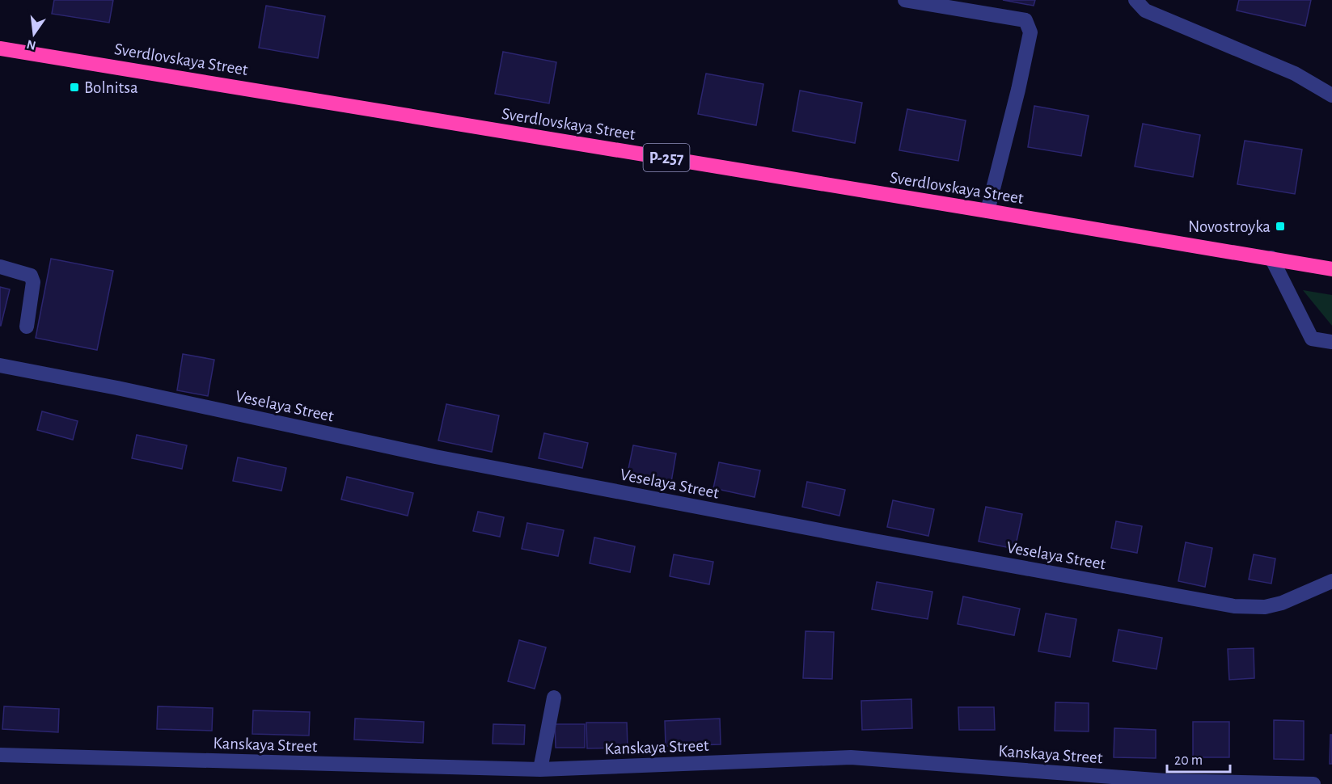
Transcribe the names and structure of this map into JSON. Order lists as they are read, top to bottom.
{
  "streets": {
    "highway": ["Sverdlovskaya Street", "Р-257"],
    "street": ["Veselaya Street", "Kanskaya Street"]
  },
  "places": {
    "transit": ["Bolnitsa", "Novostroyka"]
  },
  "scale_bar": "20 m",
  "north": "bottom"
}
